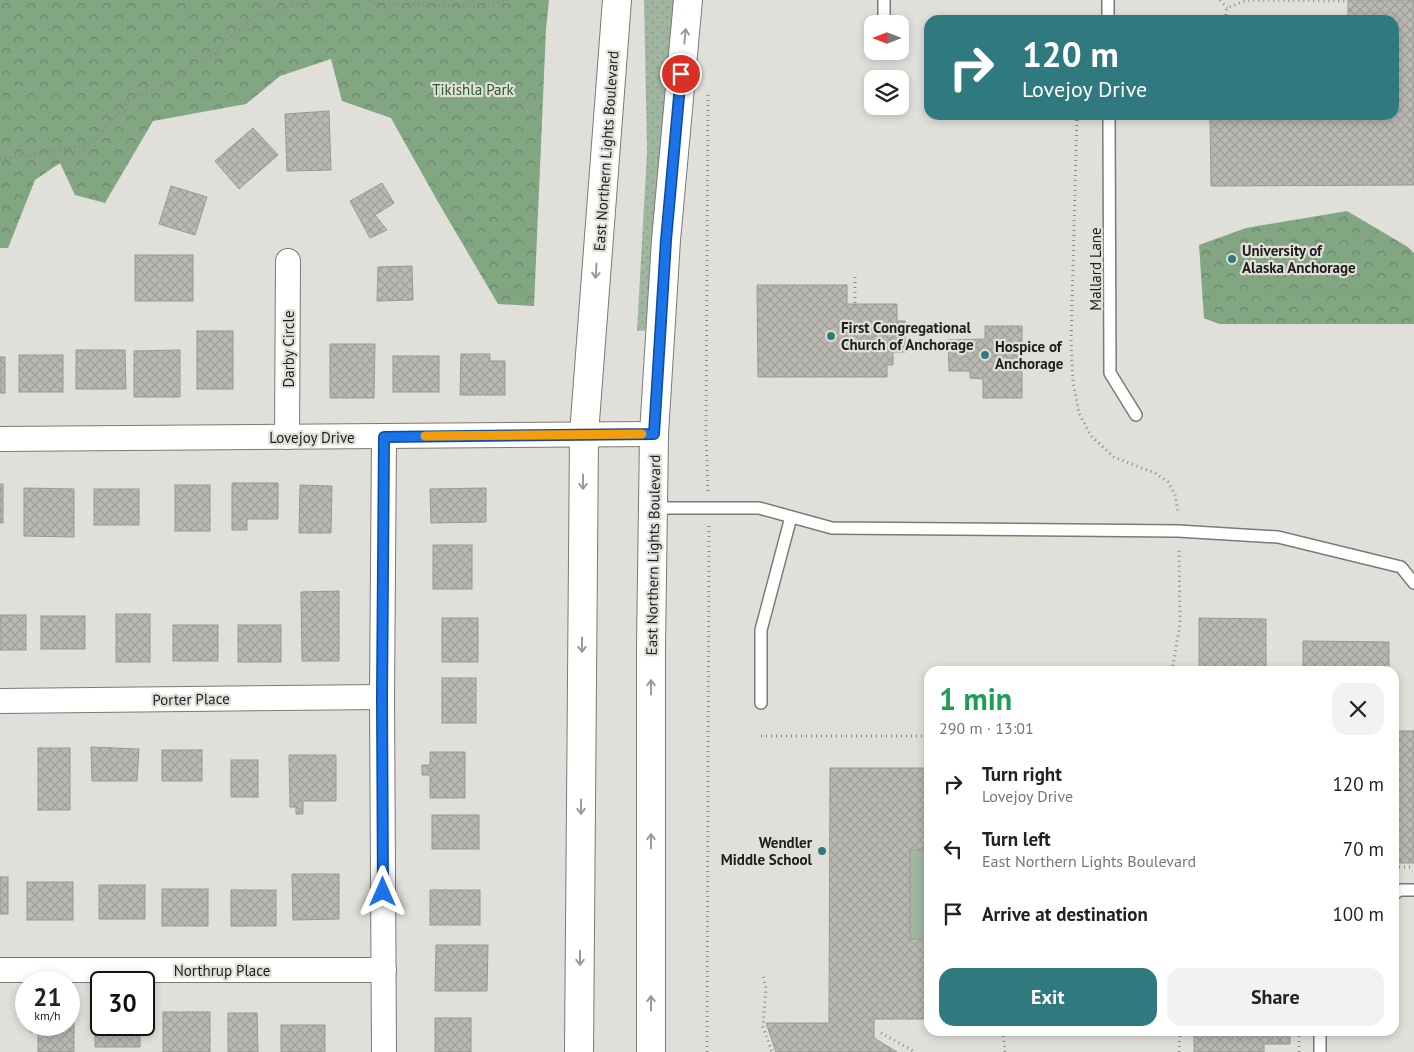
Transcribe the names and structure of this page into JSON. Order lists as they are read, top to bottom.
{
  "streets": {
    "main road": ["East Northern Lights Boulevard"],
    "street": [
      "Darby Circle",
      "Lovejoy Drive",
      "Porter Place",
      "Northrup Place"
    ],
    "lane": ["Mallard Lane"]
  },
  "crossings": [
    ["East Northern Lights Boulevard", "Lovejoy Drive"],
    ["Darby Circle", "Lovejoy Drive"]
  ],
  "parks": ["Tikishla Park"],
  "places": [
    "University of Alaska Anchorage",
    "First Congregational Church of Anchorage",
    "Hospice of Anchorage",
    "Wendler Middle School"
  ],
  "north": "left",
  "page": {
    "turn": ["120 m", "Lovejoy Drive"],
    "heading": ["1 min", "290 m · 13:01"],
    "list": [
      {
        "name": "Turn right",
        "note": "Lovejoy Drive",
        "value": "120 m"
      },
      {
        "name": "Turn left",
        "note": "East Northern Lights Boulevard",
        "value": "70 m"
      },
      {
        "name": "Arrive at destination",
        "value": "100 m"
      }
    ],
    "buttons": ["Exit", "Share"],
    "speed": "21 km/h",
    "limit": "30"
  }
}
